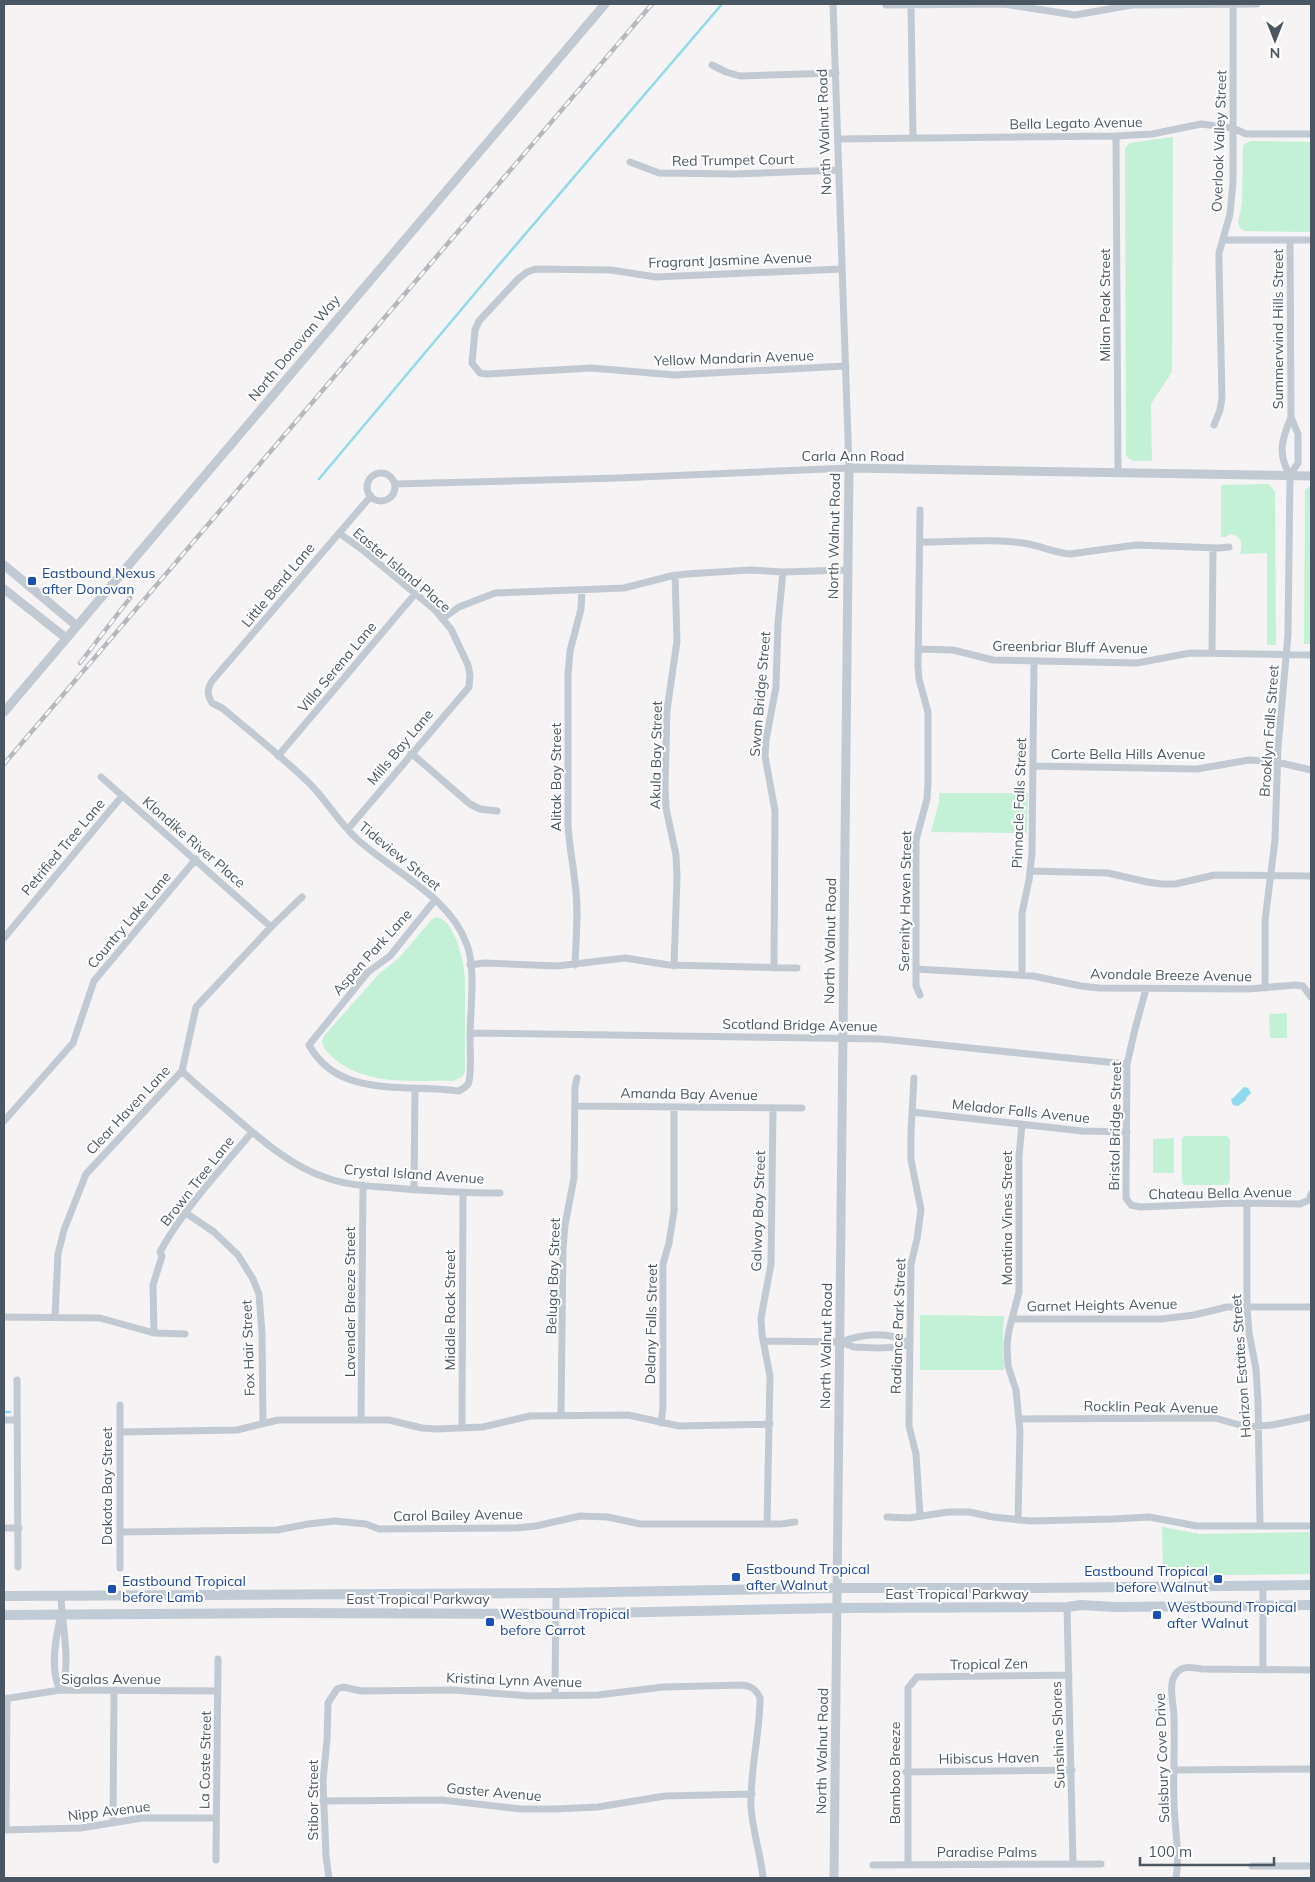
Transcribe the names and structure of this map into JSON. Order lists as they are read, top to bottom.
{
  "streets": {
    "main road": ["East Tropical Parkway"],
    "street": [
      "Bella Legato Avenue",
      "North Walnut Road",
      "Overlook Valley Street",
      "Red Trumpet Court",
      "Fragrant Jasmine Avenue",
      "Milan Peak Street",
      "Summerwind Hills Street",
      "North Donovan Way",
      "Yellow Mandarin Avenue",
      "Carla Ann Road",
      "Easter Island Place",
      "Little Bend Lane",
      "Greenbriar Bluff Avenue",
      "Villa Serena Lane",
      "Swan Bridge Street",
      "Brooklyn Falls Street",
      "Mills Bay Lane",
      "Corte Bella Hills Avenue",
      "Akula Bay Street",
      "Alitak Bay Street",
      "Pinnacle Falls Street",
      "Klondike River Place",
      "Petrified Tree Lane",
      "Tideview Street",
      "Serenity Haven Street",
      "Country Lake Lane",
      "Aspen Park Lane",
      "Avondale Breeze Avenue",
      "Scotland Bridge Avenue",
      "Amanda Bay Avenue",
      "Clear Haven Lane",
      "Melador Falls Avenue",
      "Bristol Bridge Street",
      "Crystal Island Avenue",
      "Brown Tree Lane",
      "Chateau Bella Avenue",
      "Galway Bay Street",
      "Montina Vines Street",
      "Beluga Bay Street",
      "Lavender Breeze Street",
      "Garnet Heights Avenue",
      "Middle Rock Street",
      "Delany Falls Street",
      "Radiance Park Street",
      "Fox Hair Street",
      "Horizon Estates Street",
      "Rocklin Peak Avenue",
      "Dakota Bay Street",
      "Carol Bailey Avenue",
      "Tropical Zen",
      "Sigalas Avenue",
      "Kristina Lynn Avenue",
      "Sunshine Shores",
      "Hibiscus Haven",
      "Salsbury Cove Drive",
      "La Coste Street",
      "Bamboo Breeze",
      "Gaster Avenue",
      "Stibor Street",
      "Nipp Avenue",
      "Paradise Palms"
    ]
  },
  "crossings": [
    ["Bella Legato Avenue", "North Walnut Road"],
    ["Bella Legato Avenue", "Overlook Valley Street"],
    ["Bella Legato Avenue", "Milan Peak Street"],
    ["North Walnut Road", "Red Trumpet Court"],
    ["North Walnut Road", "Fragrant Jasmine Avenue"],
    ["North Walnut Road", "Yellow Mandarin Avenue"],
    ["North Walnut Road", "Carla Ann Road"],
    ["North Walnut Road", "Scotland Bridge Avenue"],
    ["North Walnut Road", "East Tropical Parkway"],
    ["Fragrant Jasmine Avenue", "Yellow Mandarin Avenue"],
    ["Milan Peak Street", "Carla Ann Road"],
    ["Summerwind Hills Street", "Carla Ann Road"],
    ["Summerwind Hills Street", "Brooklyn Falls Street"],
    ["Carla Ann Road", "Little Bend Lane"],
    ["Carla Ann Road", "Brooklyn Falls Street"],
    ["Easter Island Place", "Little Bend Lane"],
    ["Easter Island Place", "Villa Serena Lane"],
    ["Easter Island Place", "Mills Bay Lane"],
    ["Little Bend Lane", "Tideview Street"],
    ["Greenbriar Bluff Avenue", "Brooklyn Falls Street"],
    ["Greenbriar Bluff Avenue", "Pinnacle Falls Street"],
    ["Greenbriar Bluff Avenue", "Serenity Haven Street"],
    ["Villa Serena Lane", "Tideview Street"],
    ["Brooklyn Falls Street", "Corte Bella Hills Avenue"],
    ["Brooklyn Falls Street", "Avondale Breeze Avenue"],
    ["Mills Bay Lane", "Tideview Street"],
    ["Corte Bella Hills Avenue", "Pinnacle Falls Street"],
    ["Pinnacle Falls Street", "Avondale Breeze Avenue"],
    ["Klondike River Place", "Petrified Tree Lane"],
    ["Klondike River Place", "Country Lake Lane"],
    ["Klondike River Place", "Clear Haven Lane"],
    ["Tideview Street", "Aspen Park Lane"],
    ["Tideview Street", "Scotland Bridge Avenue"],
    ["Serenity Haven Street", "Avondale Breeze Avenue"],
    ["Avondale Breeze Avenue", "Bristol Bridge Street"],
    ["Scotland Bridge Avenue", "Bristol Bridge Street"],
    ["Amanda Bay Avenue", "Galway Bay Street"],
    ["Amanda Bay Avenue", "Beluga Bay Street"],
    ["Amanda Bay Avenue", "Delany Falls Street"],
    ["Clear Haven Lane", "Crystal Island Avenue"],
    ["Melador Falls Avenue", "Bristol Bridge Street"],
    ["Melador Falls Avenue", "Montina Vines Street"],
    ["Melador Falls Avenue", "Radiance Park Street"],
    ["Bristol Bridge Street", "Chateau Bella Avenue"],
    ["Crystal Island Avenue", "Brown Tree Lane"],
    ["Crystal Island Avenue", "Lavender Breeze Street"],
    ["Crystal Island Avenue", "Middle Rock Street"],
    ["Brown Tree Lane", "Fox Hair Street"],
    ["Chateau Bella Avenue", "Horizon Estates Street"],
    ["Galway Bay Street", "Carol Bailey Avenue"],
    ["Montina Vines Street", "Garnet Heights Avenue"],
    ["Montina Vines Street", "Rocklin Peak Avenue"],
    ["Garnet Heights Avenue", "Horizon Estates Street"],
    ["Horizon Estates Street", "Rocklin Peak Avenue"],
    ["Dakota Bay Street", "Carol Bailey Avenue"],
    ["East Tropical Parkway", "Sunshine Shores"],
    ["Tropical Zen", "Sunshine Shores"],
    ["Tropical Zen", "Bamboo Breeze"],
    ["Sigalas Avenue", "La Coste Street"],
    ["Kristina Lynn Avenue", "Gaster Avenue"],
    ["Kristina Lynn Avenue", "Stibor Street"],
    ["Sunshine Shores", "Hibiscus Haven"],
    ["Sunshine Shores", "Paradise Palms"],
    ["Hibiscus Haven", "Bamboo Breeze"],
    ["La Coste Street", "Nipp Avenue"],
    ["Bamboo Breeze", "Paradise Palms"],
    ["Gaster Avenue", "Stibor Street"]
  ],
  "places": {
    "transit": [
      "Eastbound Nexus after Donovan",
      "Eastbound Tropical after Walnut",
      "Eastbound Tropical before Walnut",
      "Eastbound Tropical before Lamb",
      "Westbound Tropical after Walnut",
      "Westbound Tropical before Carrot"
    ]
  },
  "scale_bar": "100 m",
  "north": "bottom"
}
